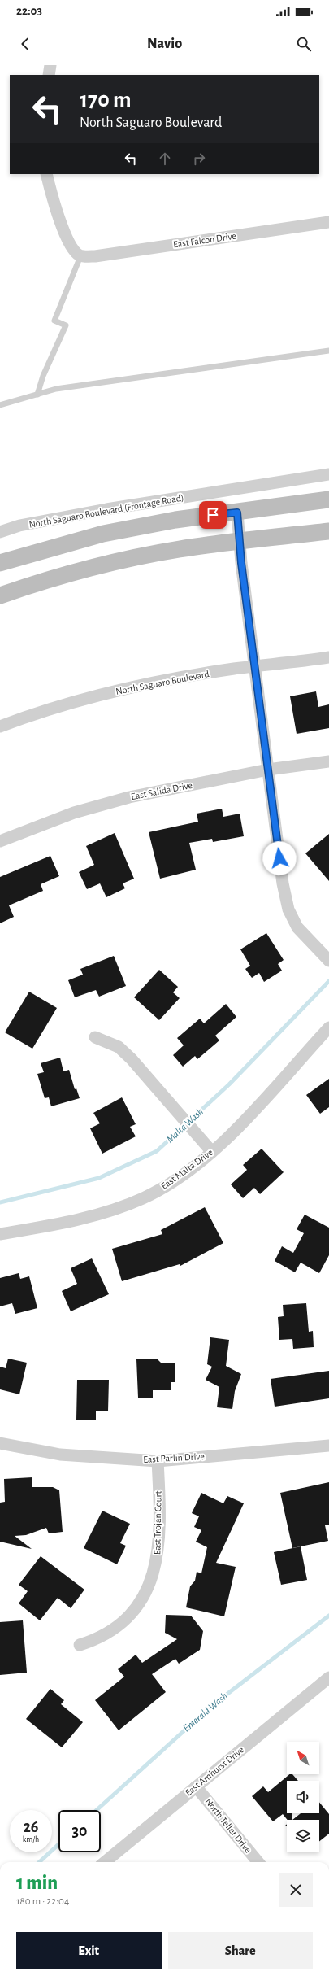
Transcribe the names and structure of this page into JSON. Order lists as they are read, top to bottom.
{
  "streets": {
    "street": [
      "East Falcon Drive",
      "North Saguaro Boulevard (Frontage Road)",
      "North Saguaro Boulevard",
      "East Salida Drive",
      "East Malta Drive",
      "East Parlin Drive",
      "East Trojan Court",
      "East Amhurst Drive",
      "North Teller Drive"
    ]
  },
  "crossings": [
    ["East Parlin Drive", "East Trojan Court"],
    ["East Amhurst Drive", "North Teller Drive"]
  ],
  "water": ["Malta Wash", "Emerald Wash"],
  "north": "top left",
  "page": {
    "status": "22:03",
    "header": "Navio",
    "turn": ["170 m", "North Saguaro Boulevard"],
    "speed": "26 km/h",
    "limit": "30",
    "heading": ["1 min", "180 m · 22:04"],
    "buttons": ["Exit", "Share"]
  }
}
